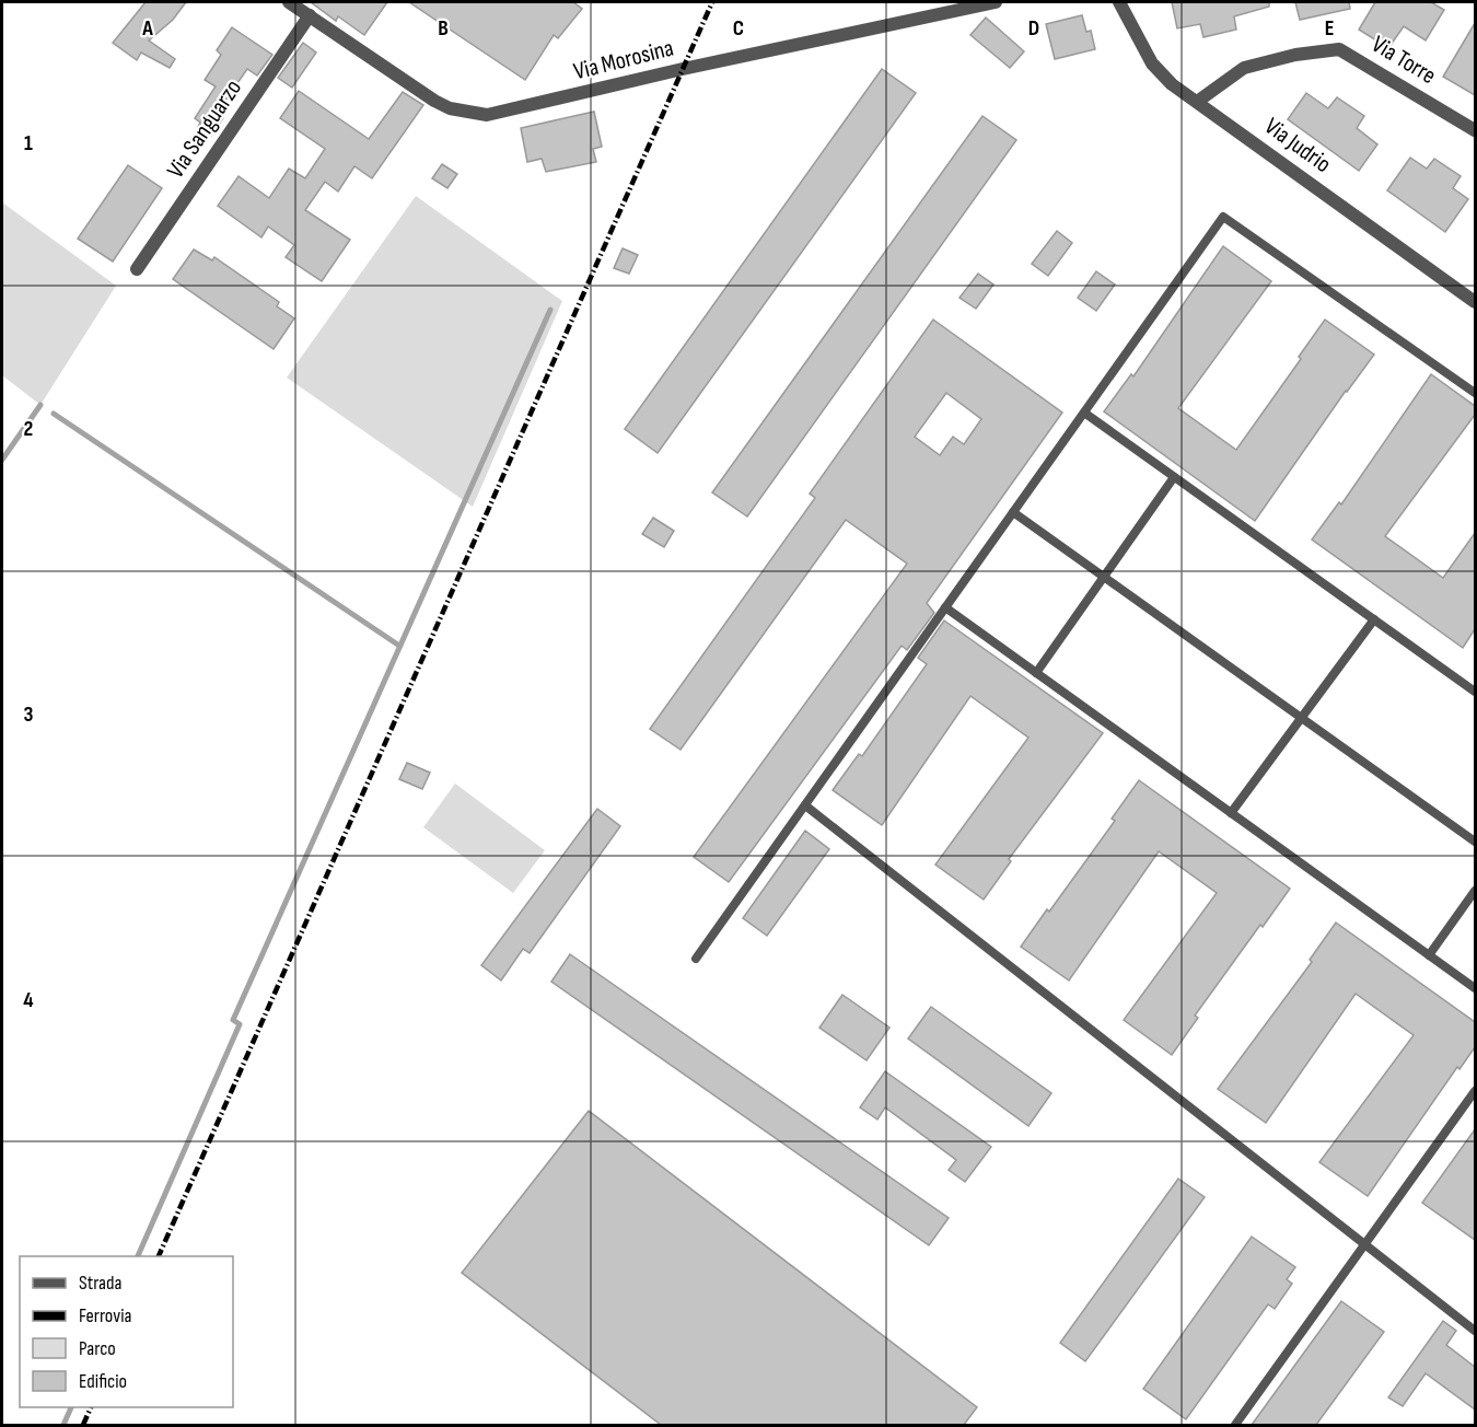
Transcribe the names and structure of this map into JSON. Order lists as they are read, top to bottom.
{
  "streets": {
    "street": [
      "Via Morosina",
      "Via Torre",
      "Via Sanguarzo",
      "Via Judrio"
    ]
  },
  "crossings": [
    ["Via Morosina", "Via Sanguarzo"],
    ["Via Torre", "Via Judrio"]
  ],
  "legend": [
    "Strada",
    "Ferrovia",
    "Parco",
    "Edificio"
  ],
  "grid": {
    "columns": [
      "A",
      "B",
      "C",
      "D",
      "E"
    ],
    "rows": [
      "1",
      "2",
      "3",
      "4"
    ]
  }
}
